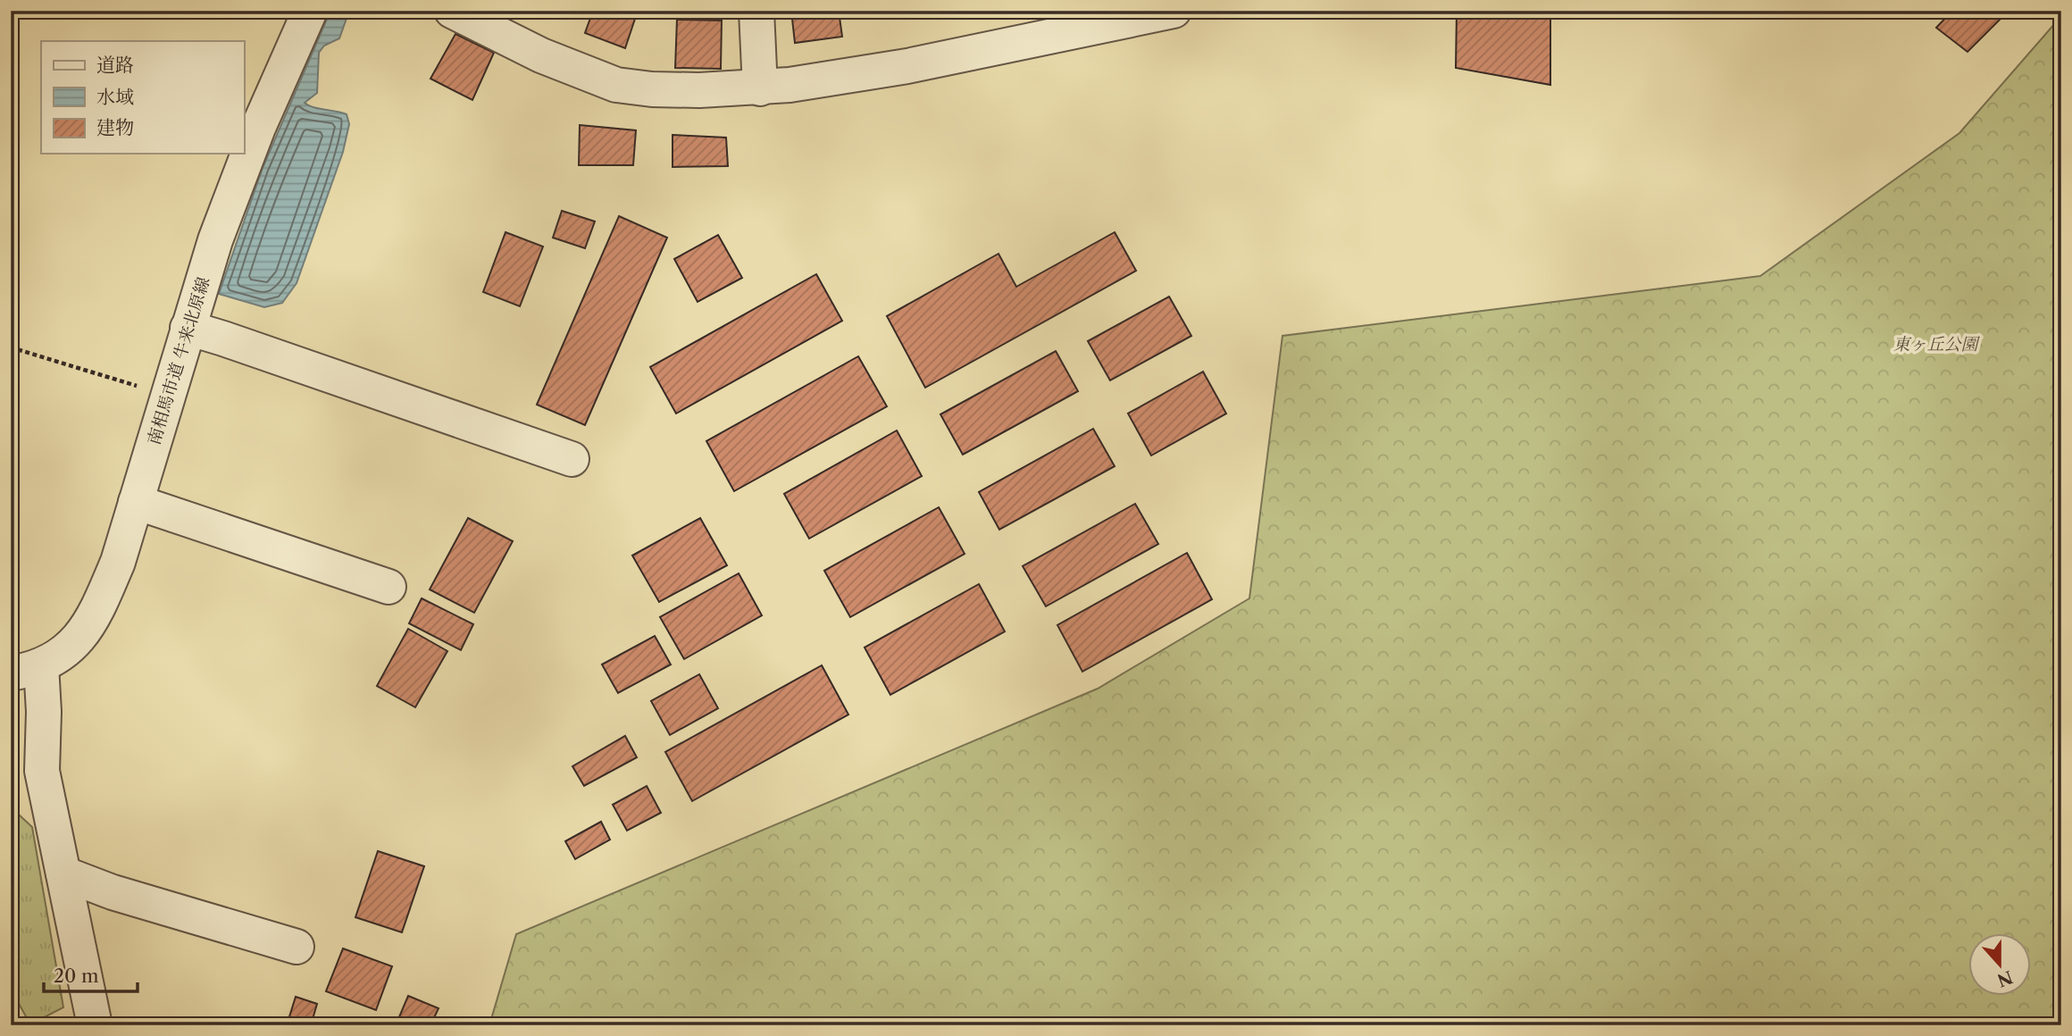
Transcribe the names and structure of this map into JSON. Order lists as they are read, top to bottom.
{
  "streets": {
    "street": ["南相馬市道 牛来北原線"]
  },
  "parks": ["東ヶ丘公園"],
  "legend": ["道路", "水域", "建物"],
  "scale_bar": "20 m",
  "north": "bottom"
}
